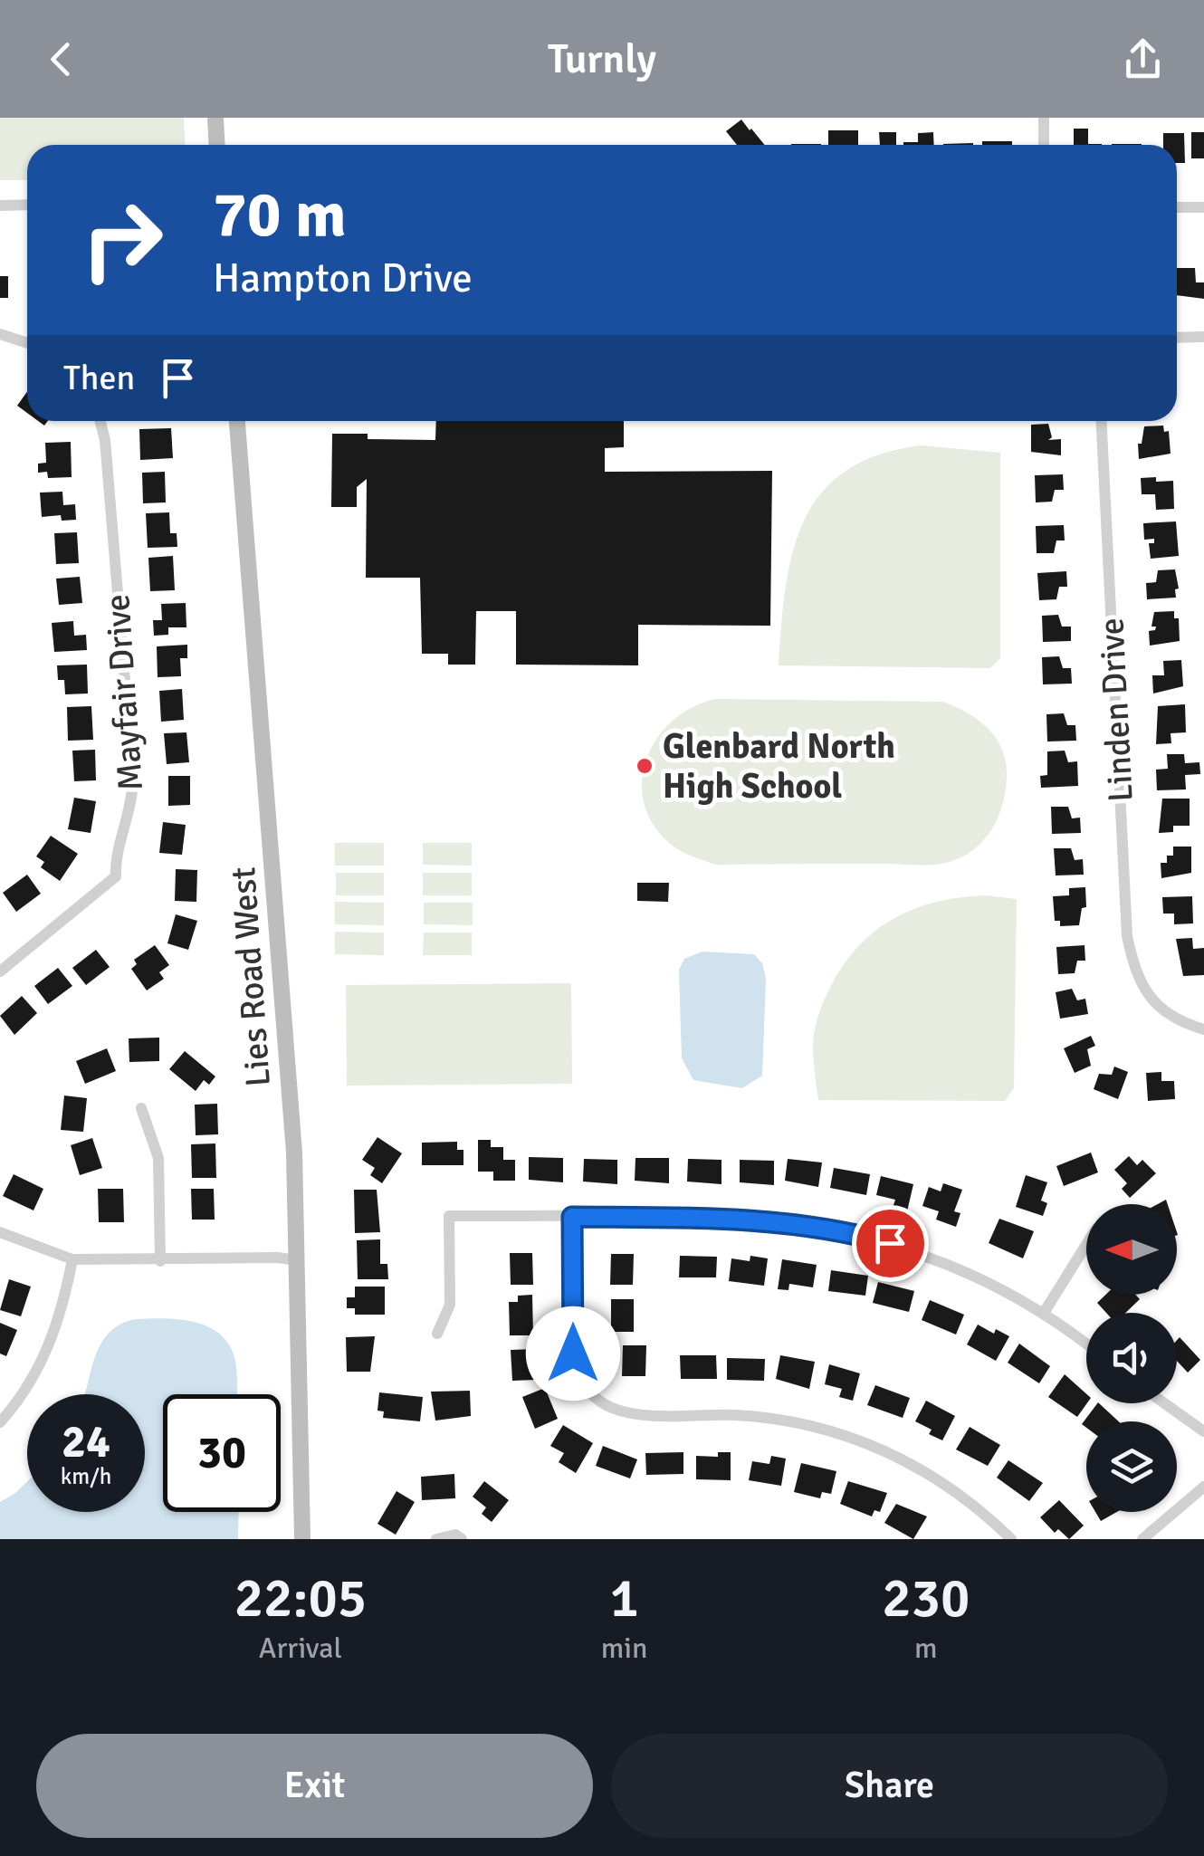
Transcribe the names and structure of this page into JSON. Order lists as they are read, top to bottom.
{
  "streets": {
    "street": ["Mayfair Drive", "Linden Drive", "Lies Road West"]
  },
  "places": ["Glenbard North High School"],
  "north": "left",
  "page": {
    "header": "Turnly",
    "turn": ["70 m", "Hampton Drive"],
    "then": "Then",
    "speed": "24 km/h",
    "limit": "30",
    "eta": [
      "22:05",
      "Arrival",
      "1",
      "min",
      "230",
      "m"
    ],
    "buttons": ["Exit", "Share"]
  }
}
